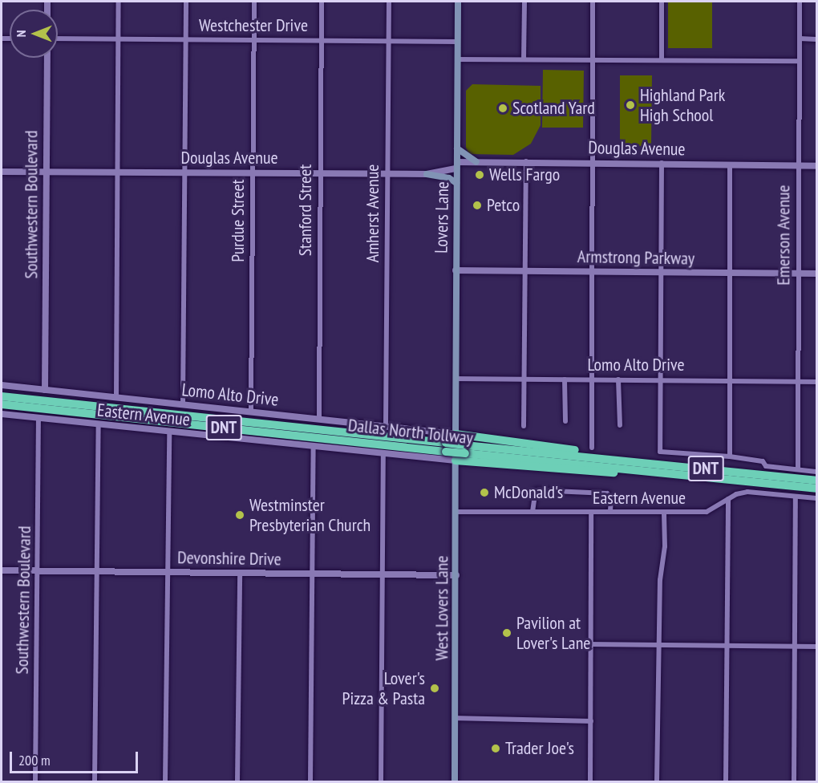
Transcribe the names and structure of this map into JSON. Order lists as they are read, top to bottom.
{
  "streets": {
    "highway": ["DNT", "Dallas North Tollway"],
    "main road": ["Lovers Lane", "West Lovers Lane"],
    "street": [
      "Westchester Drive",
      "Douglas Avenue",
      "Southwestern Boulevard",
      "Stanford Street",
      "Amherst Avenue",
      "Purdue Street",
      "Emerson Avenue",
      "Armstrong Parkway",
      "Lomo Alto Drive",
      "Eastern Avenue",
      "Devonshire Drive"
    ]
  },
  "crossings": [
    ["Westchester Drive", "Stanford Street"],
    ["Westchester Drive", "Amherst Avenue"],
    ["Westchester Drive", "Lovers Lane"],
    ["Westchester Drive", "Purdue Street"],
    ["Douglas Avenue", "Southwestern Boulevard"],
    ["Douglas Avenue", "Stanford Street"],
    ["Douglas Avenue", "Amherst Avenue"],
    ["Douglas Avenue", "Lovers Lane"],
    ["Douglas Avenue", "Purdue Street"],
    ["Douglas Avenue", "Emerson Avenue"],
    ["Southwestern Boulevard", "Lomo Alto Drive"],
    ["Southwestern Boulevard", "Eastern Avenue"],
    ["Southwestern Boulevard", "Devonshire Drive"],
    ["Stanford Street", "Lomo Alto Drive"],
    ["Amherst Avenue", "Lomo Alto Drive"],
    ["Lovers Lane", "Armstrong Parkway"],
    ["Lovers Lane", "Lomo Alto Drive"],
    ["Lovers Lane", "West Lovers Lane"],
    ["Purdue Street", "Lomo Alto Drive"],
    ["Emerson Avenue", "Armstrong Parkway"],
    ["Emerson Avenue", "Lomo Alto Drive"],
    ["Lomo Alto Drive", "West Lovers Lane"],
    ["Eastern Avenue", "West Lovers Lane"],
    ["Devonshire Drive", "West Lovers Lane"]
  ],
  "places": [
    "Highland Park High School",
    "Scotland Yard",
    "Wells Fargo",
    "Petco",
    "McDonald's",
    "Westminster Presbyterian Church",
    "Pavilion at Lover's Lane",
    "Lover's Pizza & Pasta",
    "Trader Joe's"
  ],
  "scale_bar": "200 m",
  "north": "left"
}
